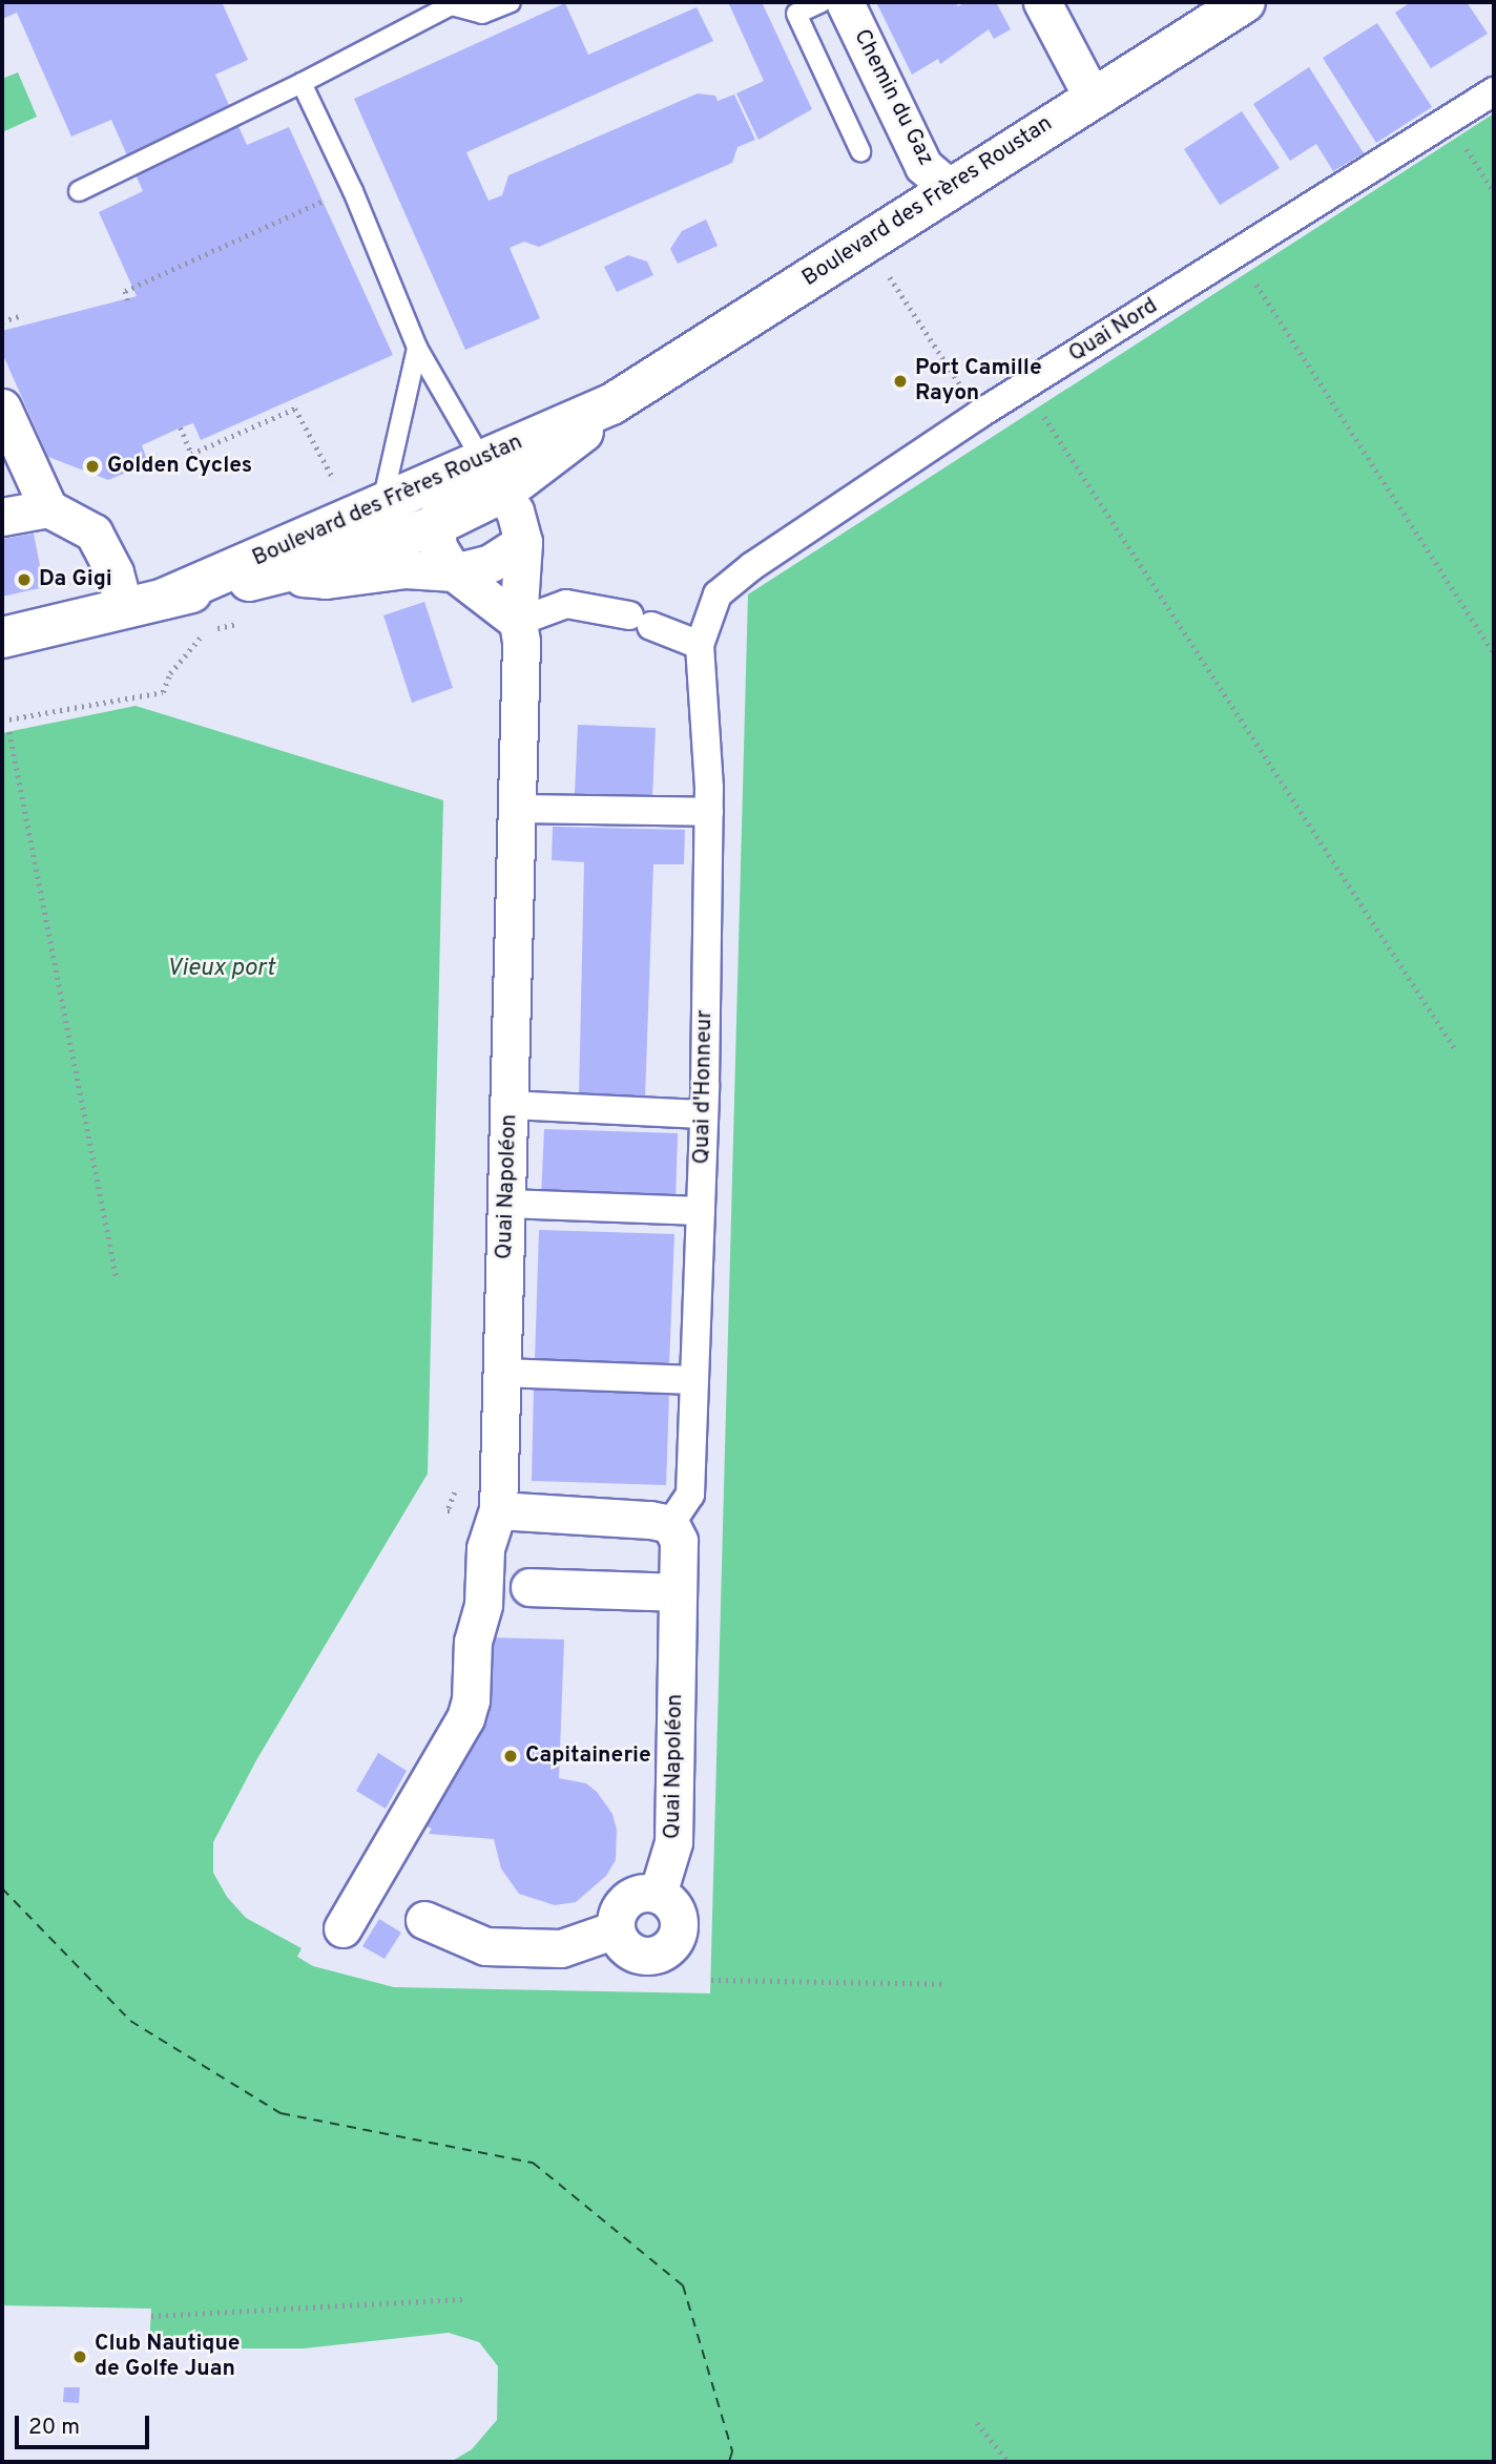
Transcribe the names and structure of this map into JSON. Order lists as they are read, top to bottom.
{
  "streets": {
    "main road": ["Boulevard des Frères Roustan"],
    "street": [
      "Chemin du Gaz",
      "Quai Nord",
      "Quai d'Honneur",
      "Quai Napoléon"
    ]
  },
  "crossings": [
    ["Chemin du Gaz", "Boulevard des Frères Roustan"],
    ["Quai Nord", "Quai d'Honneur"],
    ["Quai d'Honneur", "Quai Napoléon"]
  ],
  "water": ["Vieux port"],
  "places": [
    "Port Camille Rayon",
    "Golden Cycles",
    "Da Gigi",
    "Capitainerie",
    "Club Nautique de Golfe Juan"
  ],
  "scale_bar": "20 m"
}
